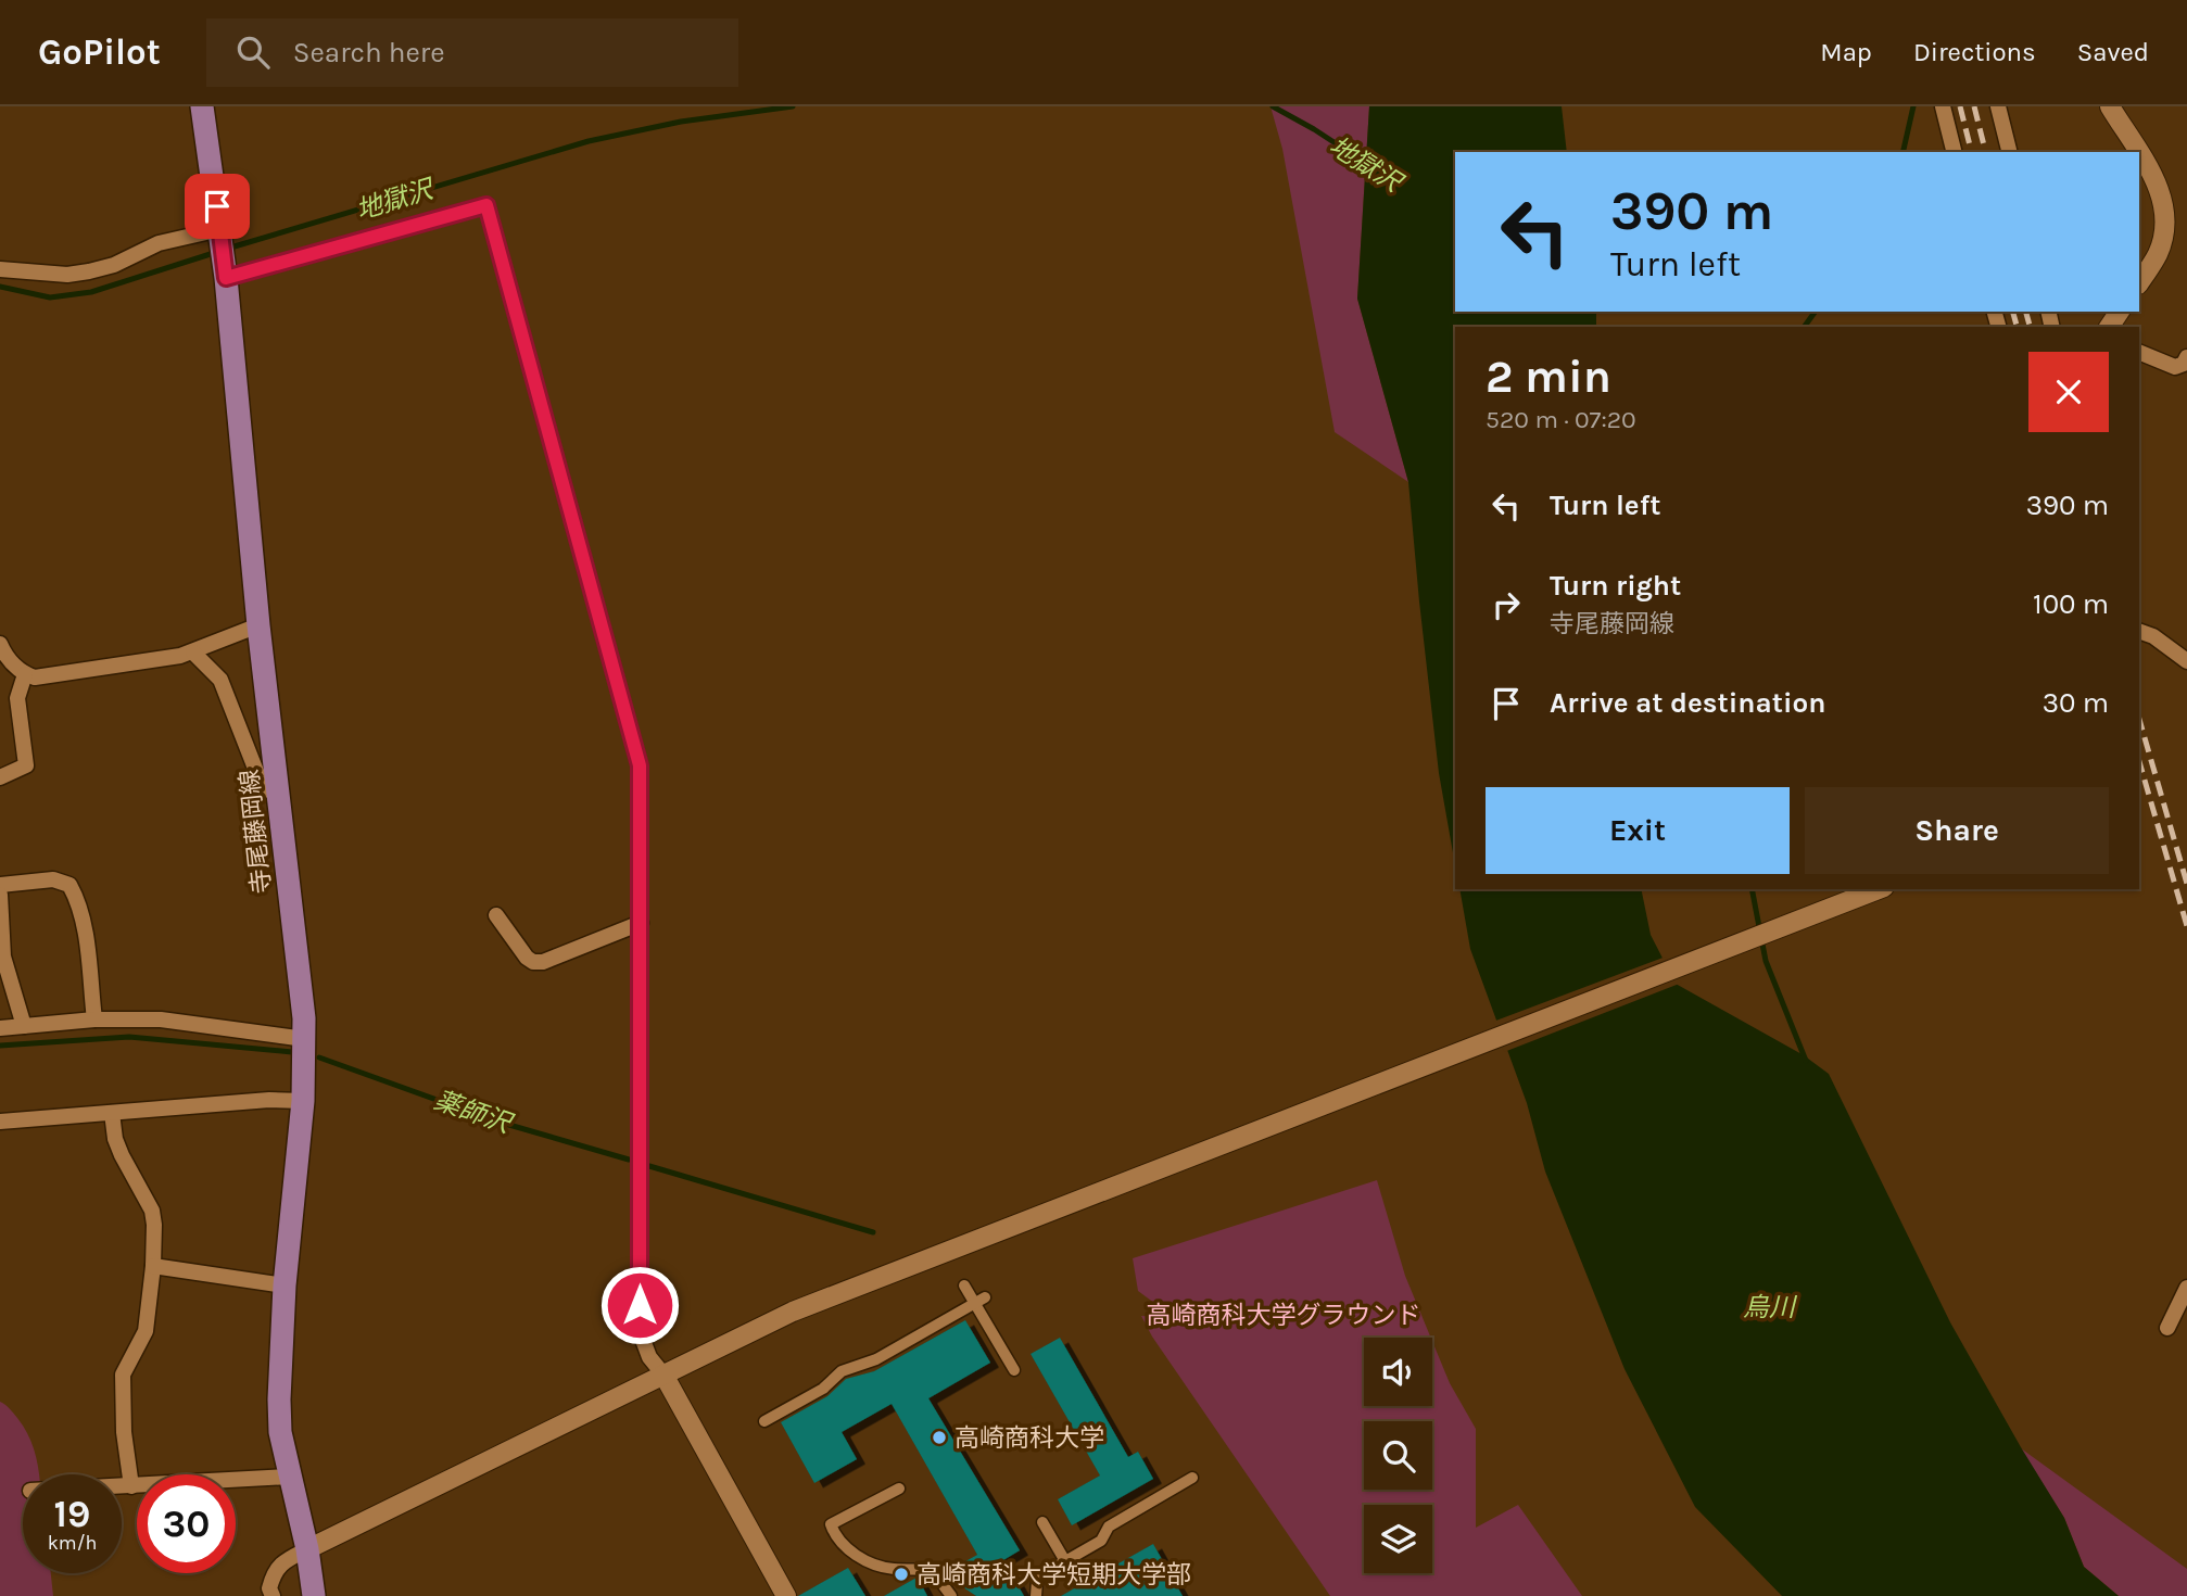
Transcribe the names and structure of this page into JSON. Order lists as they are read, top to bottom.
{
  "streets": {
    "main road": ["寺尾藤岡線"]
  },
  "water": ["地獄沢", "薬師沢", "烏川"],
  "parks": ["高崎商科大学グラウンド"],
  "places": ["高崎商科大学", "高崎商科大学短期大学部"],
  "page": {
    "header": "GoPilot",
    "search": "Search here",
    "nav": ["Map", "Directions", "Saved"],
    "turn": ["390 m", "Turn left"],
    "heading": ["2 min", "520 m · 07:20"],
    "list": [
      {
        "name": "Turn left",
        "value": "390 m"
      },
      {
        "name": "Turn right",
        "note": "寺尾藤岡線",
        "value": "100 m"
      },
      {
        "name": "Arrive at destination",
        "value": "30 m"
      }
    ],
    "buttons": ["Exit", "Share"],
    "speed": "19 km/h",
    "limit": "30"
  }
}
